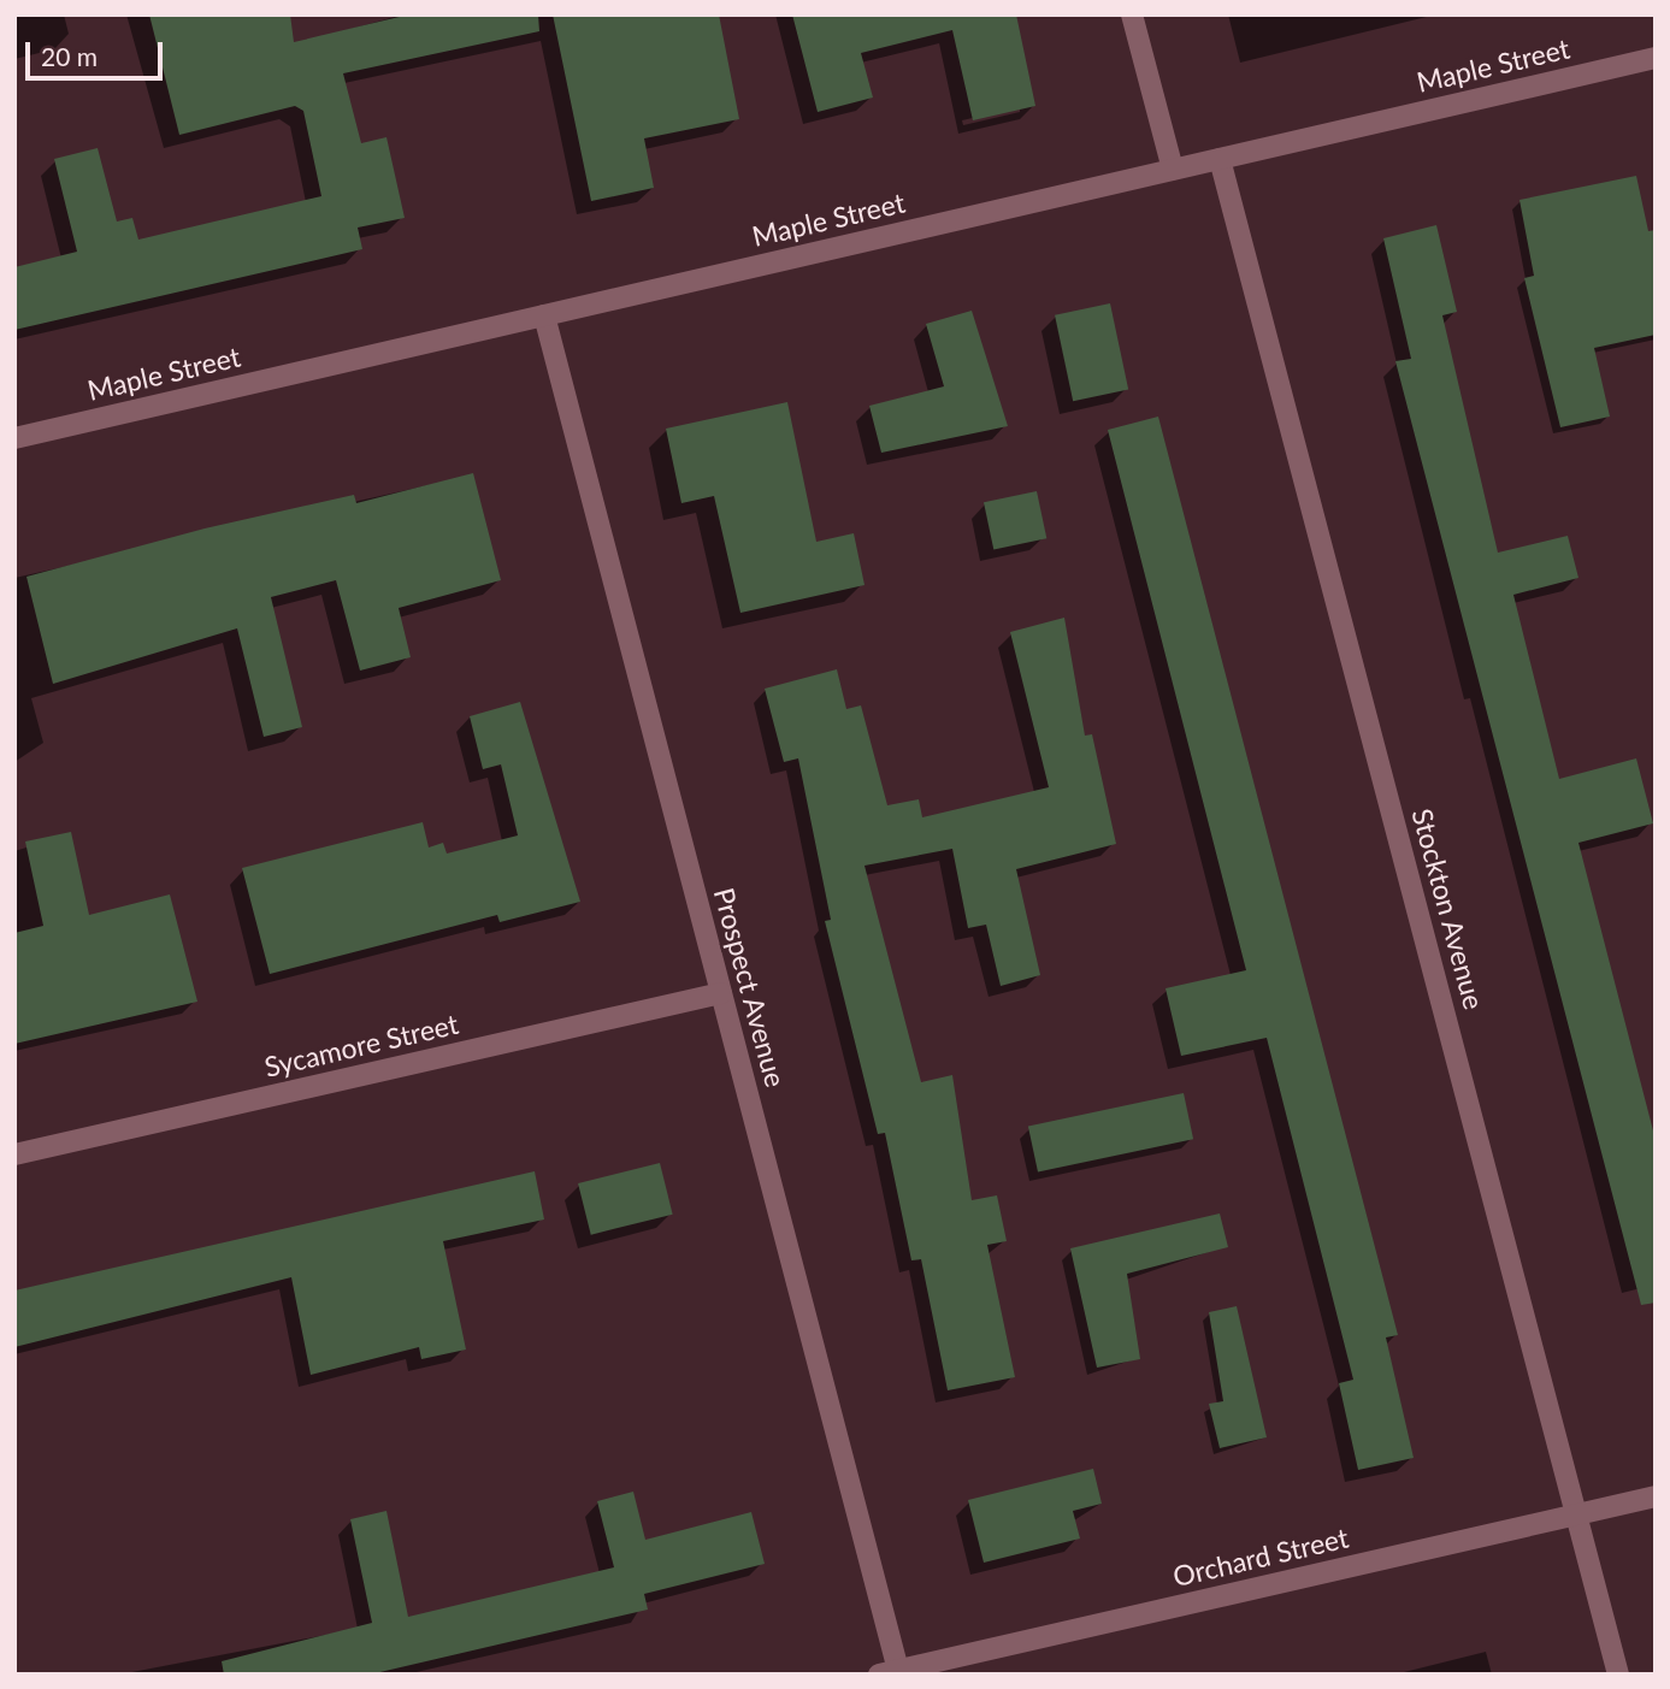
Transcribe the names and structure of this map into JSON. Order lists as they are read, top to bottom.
{
  "streets": {
    "street": [
      "Maple Street",
      "Stockton Avenue",
      "Prospect Avenue",
      "Sycamore Street",
      "Orchard Street"
    ]
  },
  "crossings": [
    ["Maple Street", "Stockton Avenue"],
    ["Maple Street", "Prospect Avenue"],
    ["Stockton Avenue", "Orchard Street"],
    ["Prospect Avenue", "Sycamore Street"],
    ["Prospect Avenue", "Orchard Street"]
  ],
  "scale_bar": "20 m"
}
